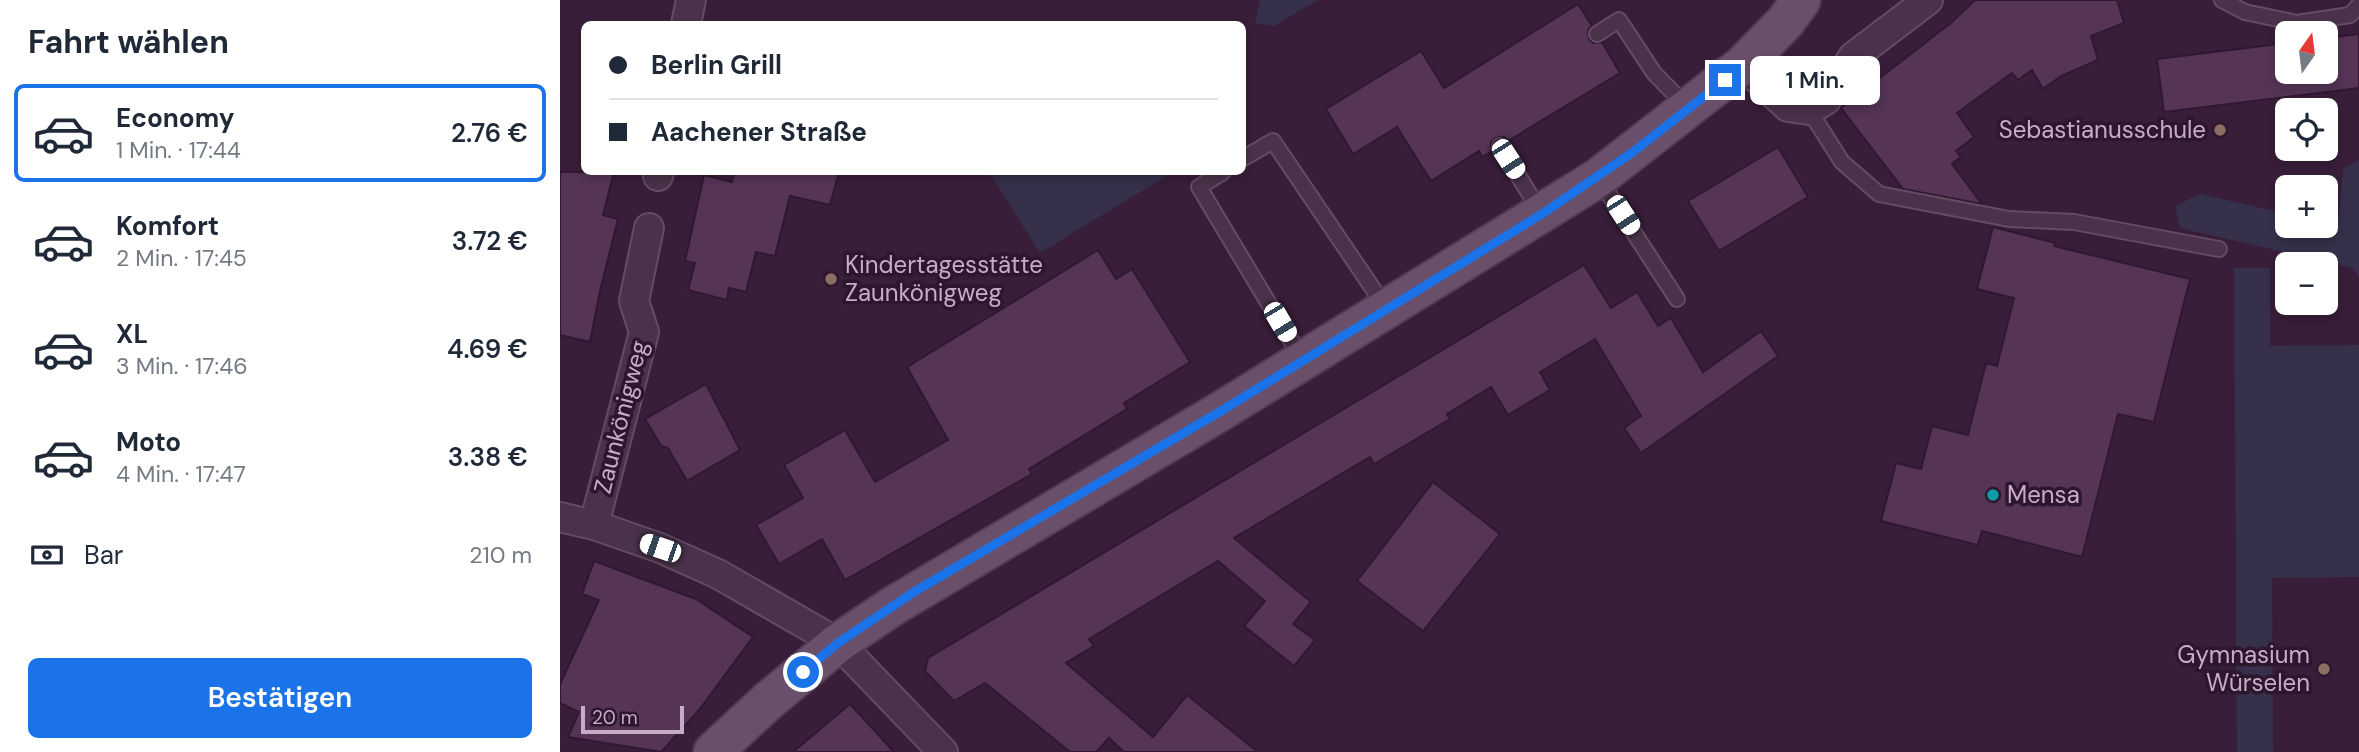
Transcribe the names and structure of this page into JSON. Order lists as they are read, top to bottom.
{
  "streets": {
    "street": ["Zaunkönigweg"]
  },
  "places": [
    "Sebastianusschule",
    "Kindertagesstätte Zaunkönigweg",
    "Mensa",
    "Gymnasium Würselen"
  ],
  "scale_bar": "20 m",
  "north": "top",
  "page": {
    "heading": "Fahrt wählen",
    "map_buttons": ["+", "−"],
    "banner": ["Berlin Grill", "Aachener Straße"],
    "bubble": "1 Min.",
    "list": [
      {
        "name": "Economy",
        "note": "1 Min. · 17:44",
        "value": "2.76 €"
      },
      {
        "name": "Komfort",
        "note": "2 Min. · 17:45",
        "value": "3.72 €"
      },
      {
        "name": "XL",
        "note": "3 Min. · 17:46",
        "value": "4.69 €"
      },
      {
        "name": "Moto",
        "note": "4 Min. · 17:47",
        "value": "3.38 €"
      }
    ],
    "pay": ["Bar", "210 m"],
    "buttons": "Bestätigen",
    "scale": "20 m"
  }
}
